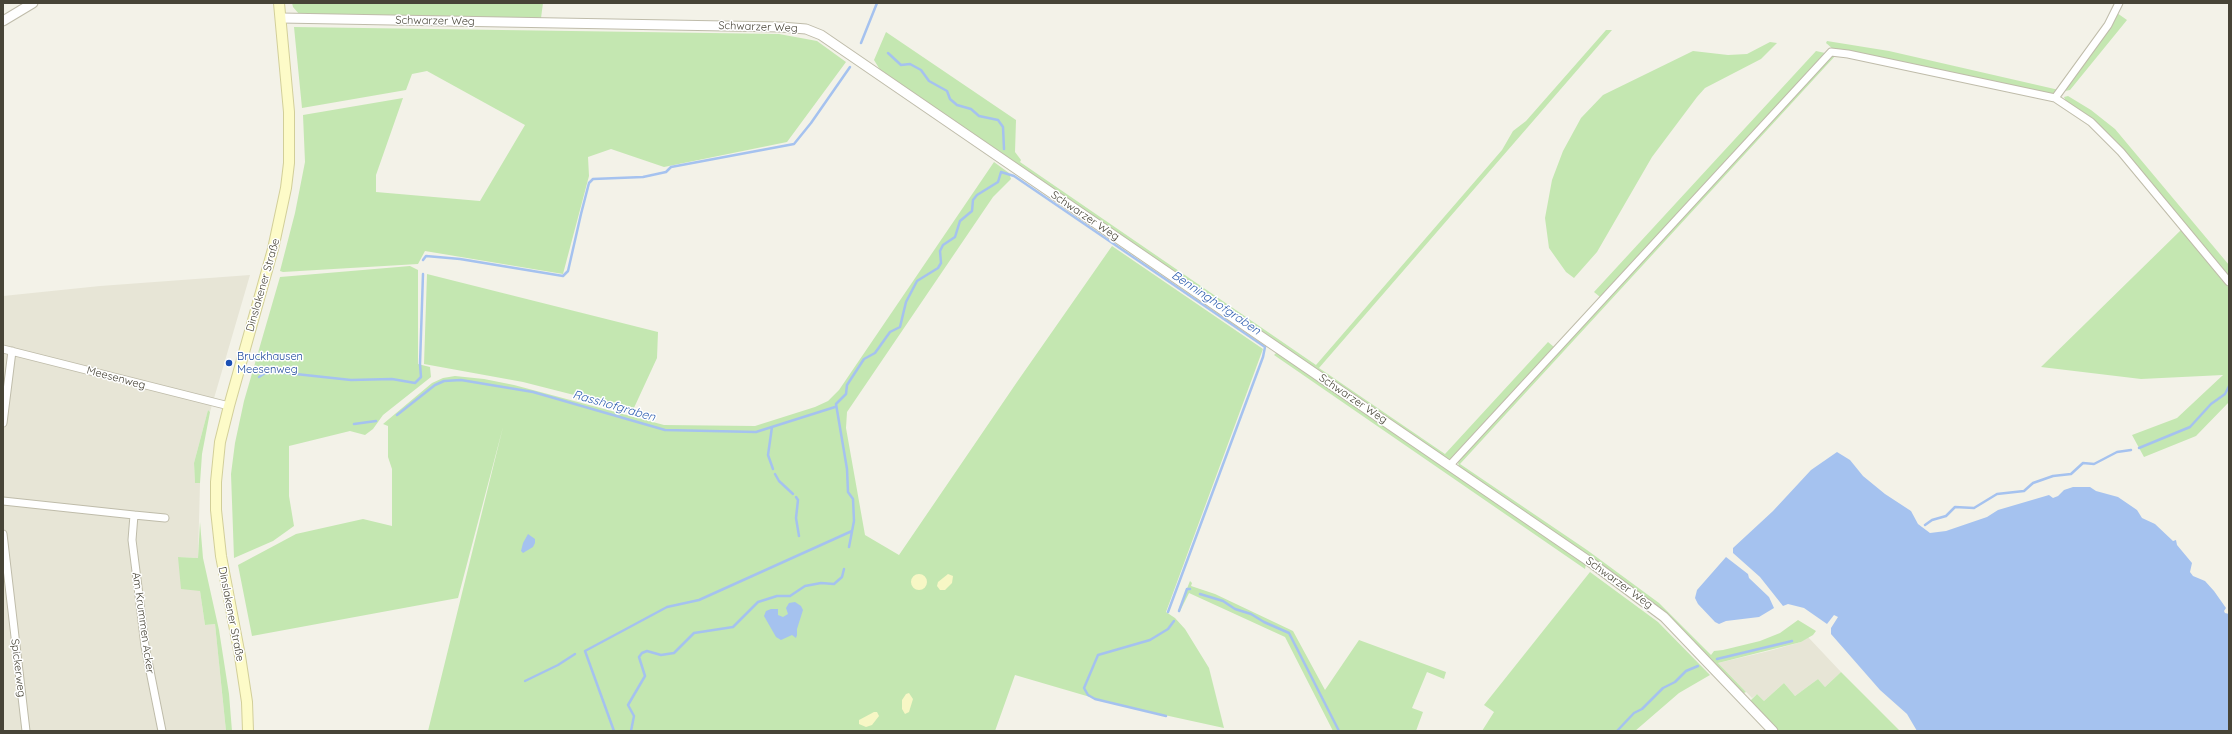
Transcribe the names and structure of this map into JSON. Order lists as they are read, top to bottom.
{
  "streets": {
    "main road": ["Dinslakener Straße"],
    "street": [
      "Schwarzer Weg",
      "Meesenweg",
      "Am Krummen Acker",
      "Spickerweg"
    ]
  },
  "crossings": [
    ["Schwarzer Weg", "Dinslakener Straße"],
    ["Dinslakener Straße", "Meesenweg"]
  ],
  "water": ["Benninghofgraben", "Rasshofgraben"],
  "places": ["Bruckhausen Meesenweg"]
}
